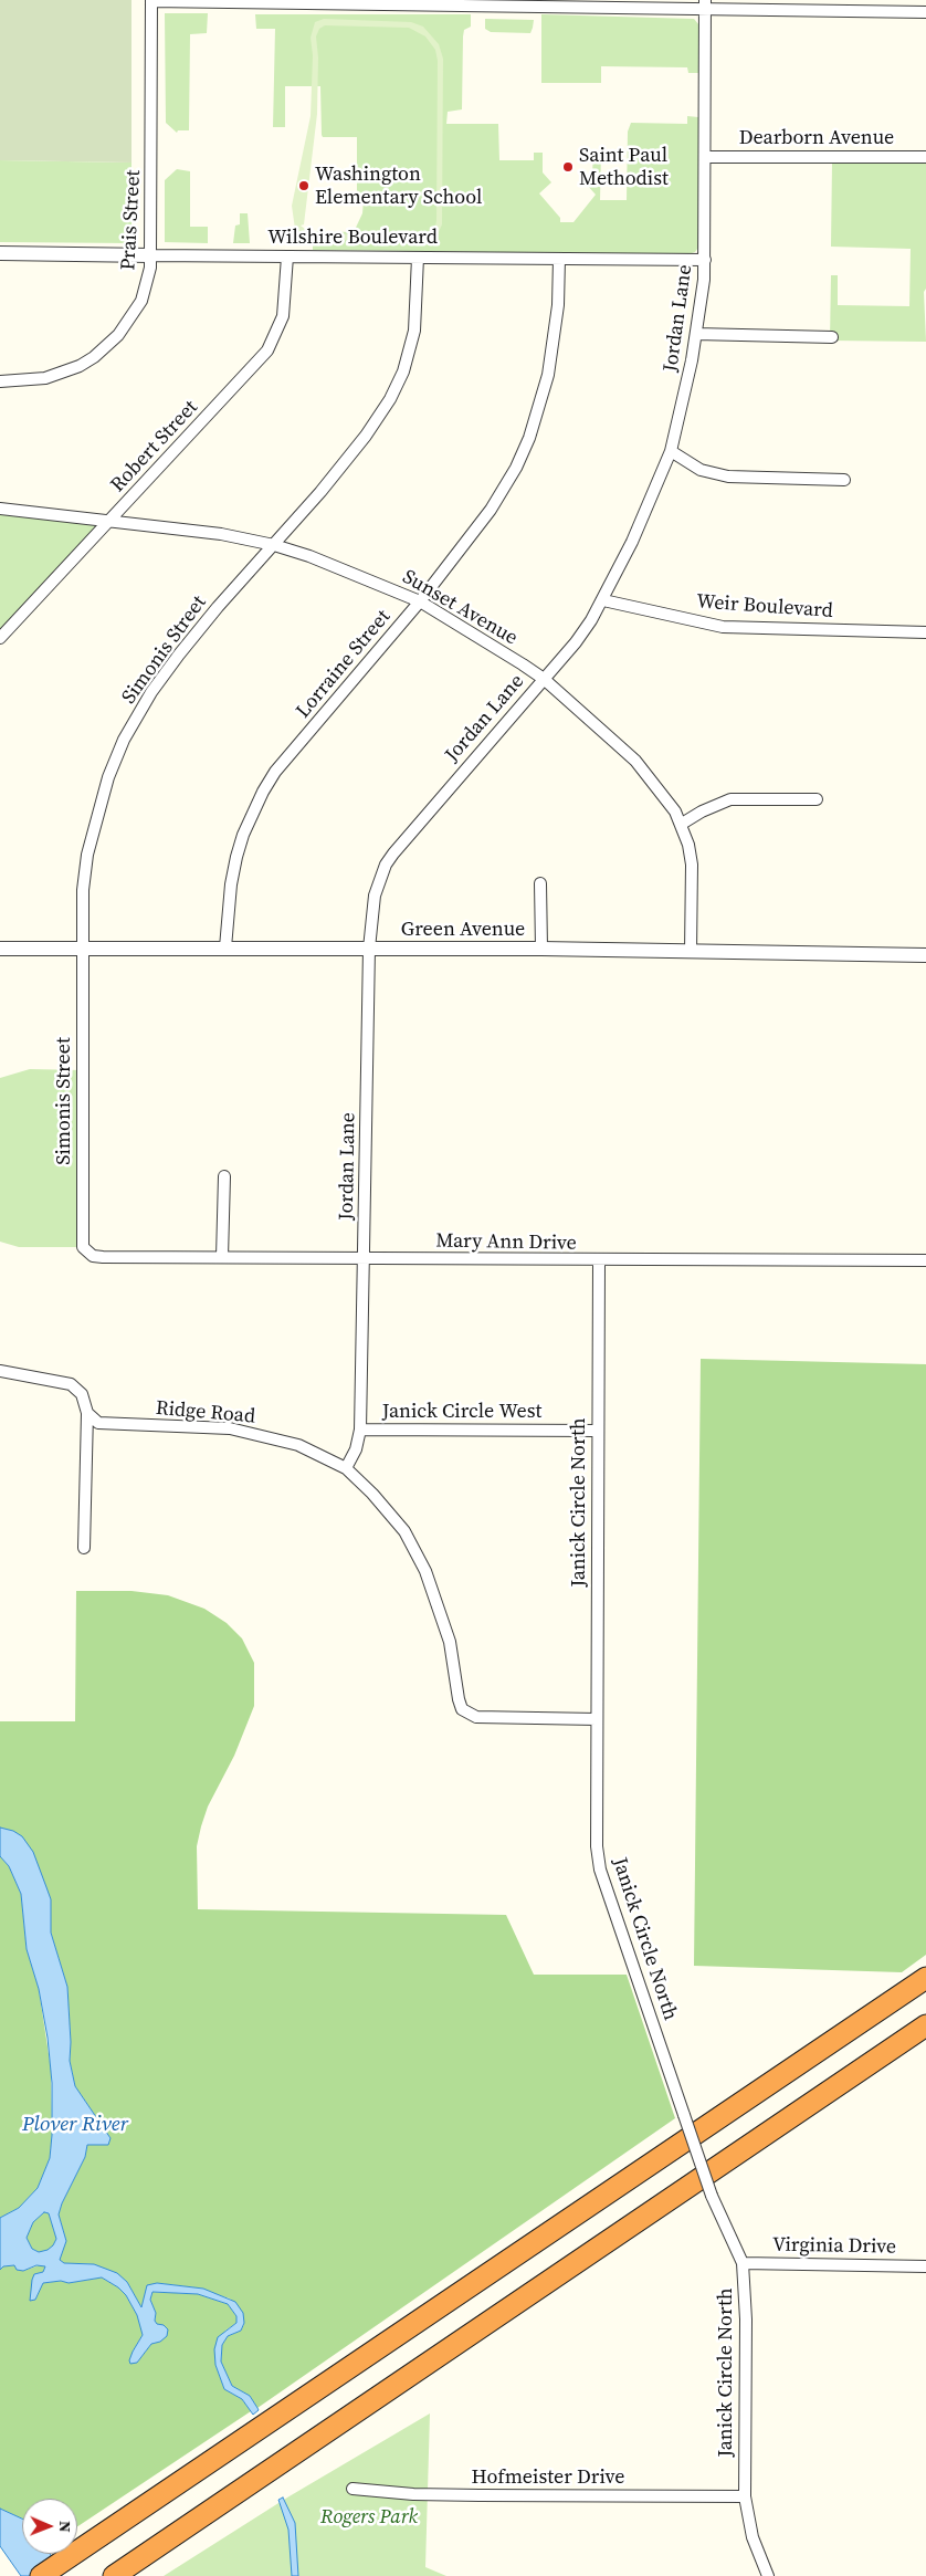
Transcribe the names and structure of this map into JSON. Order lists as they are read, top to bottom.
{
  "streets": {
    "street": [
      "Dearborn Avenue",
      "Prais Street",
      "Wilshire Boulevard",
      "Jordan Lane",
      "Robert Street",
      "Weir Boulevard",
      "Sunset Avenue",
      "Simonis Street",
      "Lorraine Street",
      "Green Avenue",
      "Mary Ann Drive",
      "Janick Circle West",
      "Ridge Road",
      "Janick Circle North",
      "Virginia Drive",
      "Hofmeister Drive"
    ]
  },
  "crossings": [
    ["Dearborn Avenue", "Jordan Lane"],
    ["Prais Street", "Wilshire Boulevard"],
    ["Wilshire Boulevard", "Jordan Lane"],
    ["Wilshire Boulevard", "Robert Street"],
    ["Wilshire Boulevard", "Simonis Street"],
    ["Wilshire Boulevard", "Lorraine Street"],
    ["Jordan Lane", "Weir Boulevard"],
    ["Jordan Lane", "Sunset Avenue"],
    ["Jordan Lane", "Green Avenue"],
    ["Jordan Lane", "Mary Ann Drive"],
    ["Jordan Lane", "Janick Circle West"],
    ["Jordan Lane", "Ridge Road"],
    ["Robert Street", "Sunset Avenue"],
    ["Sunset Avenue", "Simonis Street"],
    ["Sunset Avenue", "Lorraine Street"],
    ["Sunset Avenue", "Green Avenue"],
    ["Simonis Street", "Green Avenue"],
    ["Simonis Street", "Mary Ann Drive"],
    ["Lorraine Street", "Green Avenue"],
    ["Mary Ann Drive", "Janick Circle North"],
    ["Janick Circle West", "Janick Circle North"],
    ["Ridge Road", "Janick Circle North"],
    ["Janick Circle North", "Virginia Drive"],
    ["Janick Circle North", "Hofmeister Drive"]
  ],
  "water": ["Plover River"],
  "parks": ["Rogers Park"],
  "places": ["Saint Paul Methodist", "Washington Elementary School"],
  "north": "right"
}
